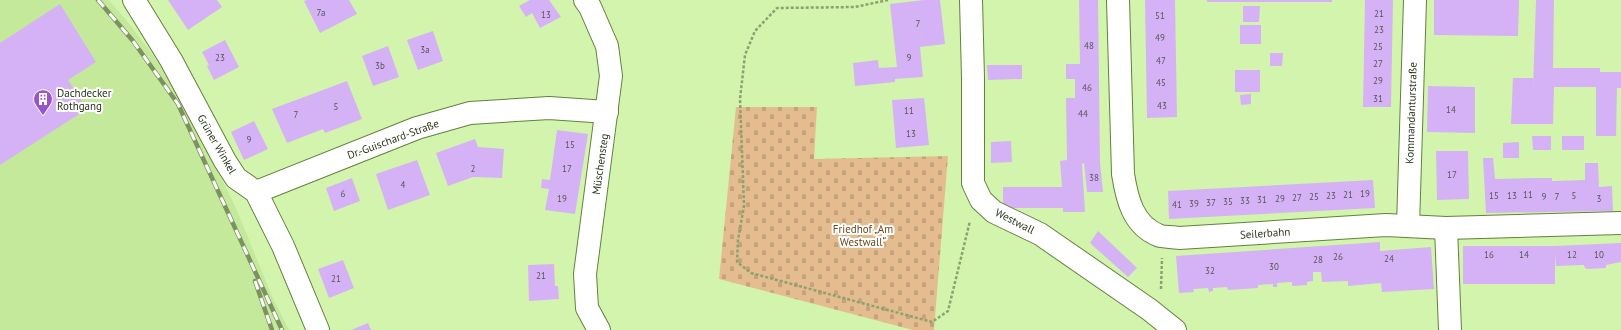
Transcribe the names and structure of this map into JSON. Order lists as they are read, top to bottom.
{
  "streets": {
    "street": [
      "Kommandanturstraße",
      "Dr.-Guischard-Straße",
      "Grüner Winkel",
      "Müschensteg",
      "Westwall",
      "Seilerbahn"
    ]
  },
  "crossings": [
    ["Kommandanturstraße", "Seilerbahn"],
    ["Dr.-Guischard-Straße", "Grüner Winkel"],
    ["Dr.-Guischard-Straße", "Müschensteg"]
  ],
  "parks": ["Friedhof „Am Westwall“"],
  "places": {
    "building": ["Dachdecker Rothgang"]
  },
  "house_numbers": [
    "7a",
    "21",
    "13",
    "51",
    "7",
    "23",
    "49",
    "48",
    "25",
    "3a",
    "23",
    "9",
    "47",
    "27",
    "3b",
    "29",
    "45",
    "46",
    "31",
    "43",
    "5",
    "14",
    "11",
    "44",
    "7",
    "13",
    "9",
    "15",
    "2",
    "17",
    "17",
    "38",
    "4",
    "6",
    "19",
    "21",
    "11",
    "23",
    "15",
    "13",
    "5",
    "25",
    "9",
    "7",
    "27",
    "19",
    "29",
    "3",
    "31",
    "33",
    "35",
    "37",
    "39",
    "41",
    "16",
    "14",
    "12",
    "10",
    "26",
    "24",
    "28",
    "30",
    "32",
    "21",
    "21"
  ]
}
